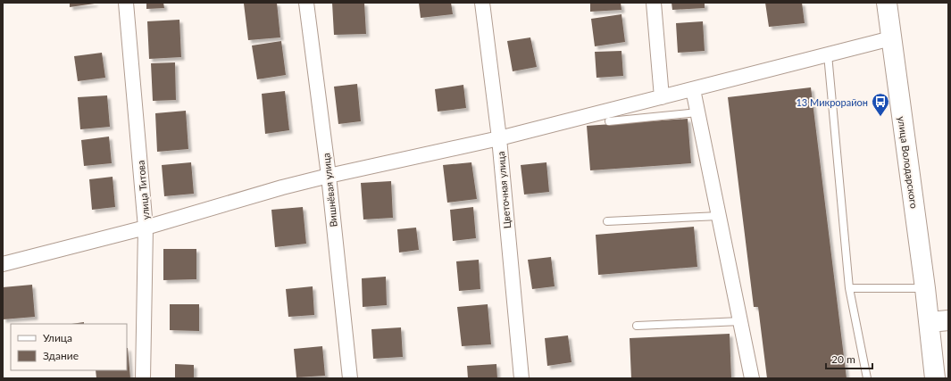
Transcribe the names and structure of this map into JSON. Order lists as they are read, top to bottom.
{
  "streets": {
    "main road": ["улица Володарского"],
    "street": ["улица Титова", "Вишнёвая улица", "Цветочная улица"]
  },
  "places": {
    "bus stop": ["13 Микрорайон"]
  },
  "legend": ["Улица", "Здание"],
  "scale_bar": "20 m"
}
